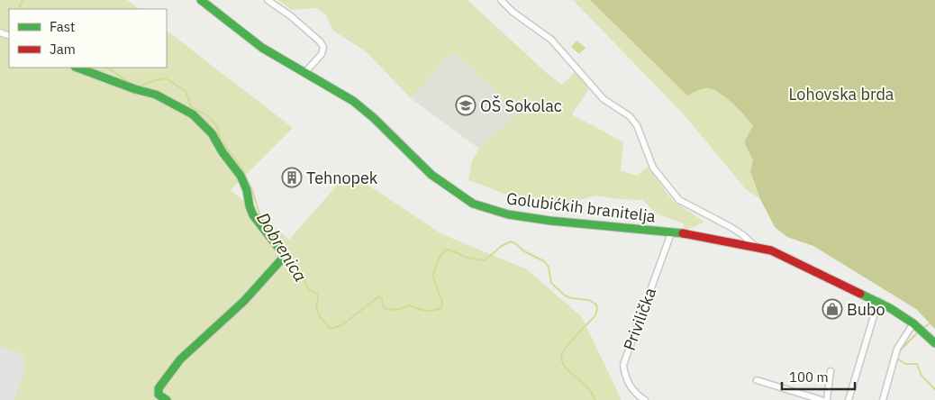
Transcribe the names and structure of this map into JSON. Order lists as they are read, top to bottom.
{
  "streets": {
    "street": ["Golubićkih branitelja", "Privilička"]
  },
  "crossings": [
    ["Golubićkih branitelja", "Privilička"]
  ],
  "water": ["Dobrenica"],
  "parks": ["Lohovska brda"],
  "places": {
    "school or university": ["OŠ Sokolac"],
    "building": ["Tehnopek"],
    "shop": ["Bubo"]
  },
  "legend": ["Fast", "Jam"],
  "scale_bar": "100 m"
}
